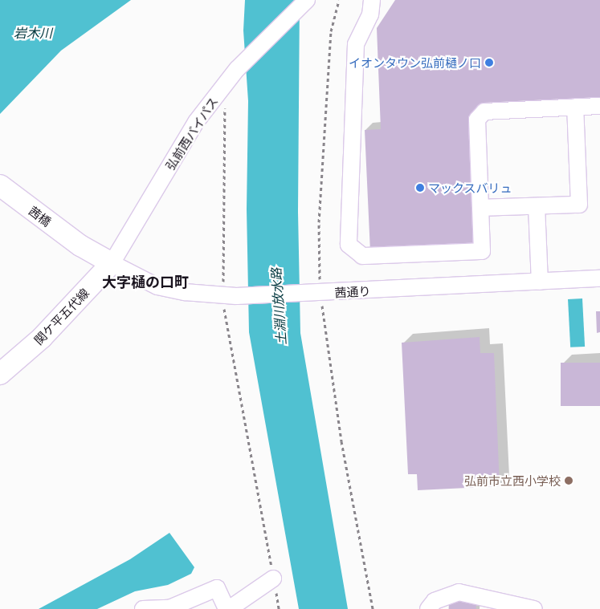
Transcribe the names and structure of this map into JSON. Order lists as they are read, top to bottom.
{
  "streets": {
    "main road": ["茜橋", "関ケ平五代線"],
    "street": ["弘前西バイパス", "茜通り"]
  },
  "crossings": [
    ["弘前西バイパス", "茜橋"],
    ["弘前西バイパス", "茜通り"],
    ["弘前西バイパス", "関ケ平五代線"],
    ["茜橋", "茜通り"],
    ["茜橋", "関ケ平五代線"],
    ["茜通り", "関ケ平五代線"]
  ],
  "districts": ["大字樋の口町"],
  "water": ["岩木川", "土淵川放水路"],
  "places": ["イオンタウン弘前樋ノ口", "マックスバリュ", "弘前市立西小学校"]
}
